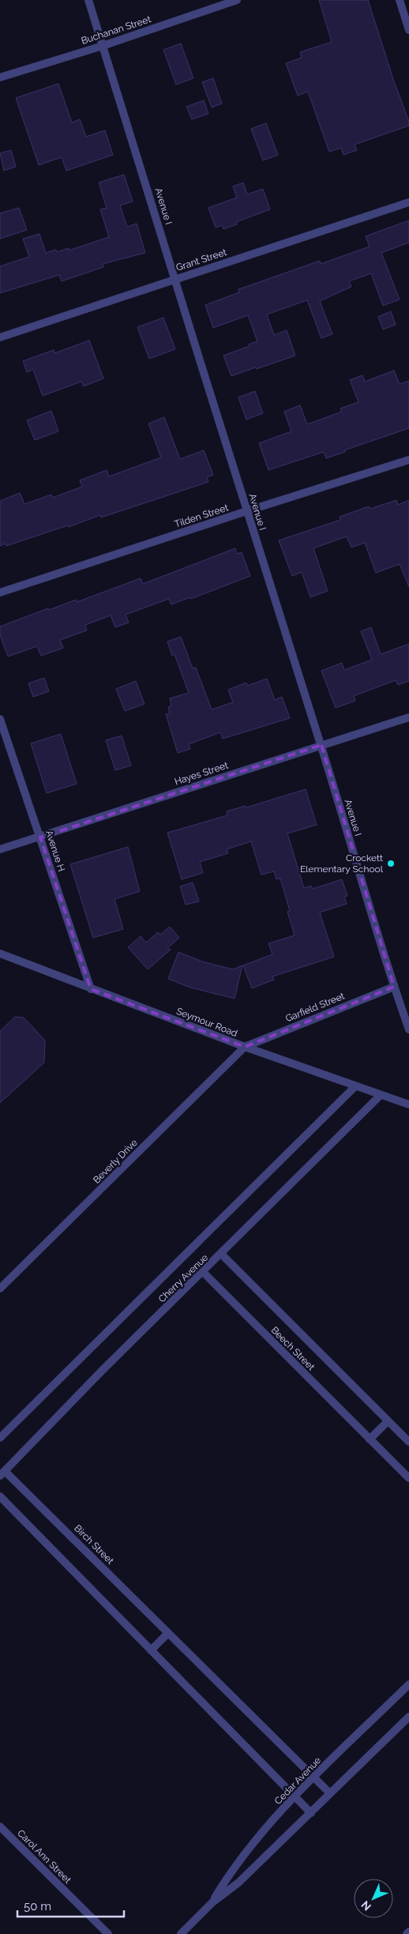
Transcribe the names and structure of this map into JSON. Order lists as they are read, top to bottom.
{
  "streets": {
    "street": [
      "Buchanan Street",
      "Avenue I",
      "Grant Street",
      "Tilden Street",
      "Hayes Street",
      "Avenue H",
      "Garfield Street",
      "Seymour Road",
      "Beverly Drive",
      "Cherry Avenue",
      "Beech Street",
      "Birch Street",
      "Cedar Avenue",
      "Carol Ann Street"
    ]
  },
  "crossings": [
    ["Buchanan Street", "Avenue I"],
    ["Avenue I", "Grant Street"],
    ["Avenue I", "Tilden Street"],
    ["Avenue I", "Hayes Street"],
    ["Avenue I", "Garfield Street"],
    ["Hayes Street", "Avenue H"],
    ["Avenue H", "Seymour Road"],
    ["Garfield Street", "Seymour Road"],
    ["Garfield Street", "Beverly Drive"],
    ["Seymour Road", "Beverly Drive"],
    ["Seymour Road", "Cherry Avenue"],
    ["Cherry Avenue", "Beech Street"],
    ["Cherry Avenue", "Birch Street"],
    ["Birch Street", "Cedar Avenue"]
  ],
  "places": ["Crockett Elementary School"],
  "scale_bar": "50 m",
  "north": "bottom left"
}
